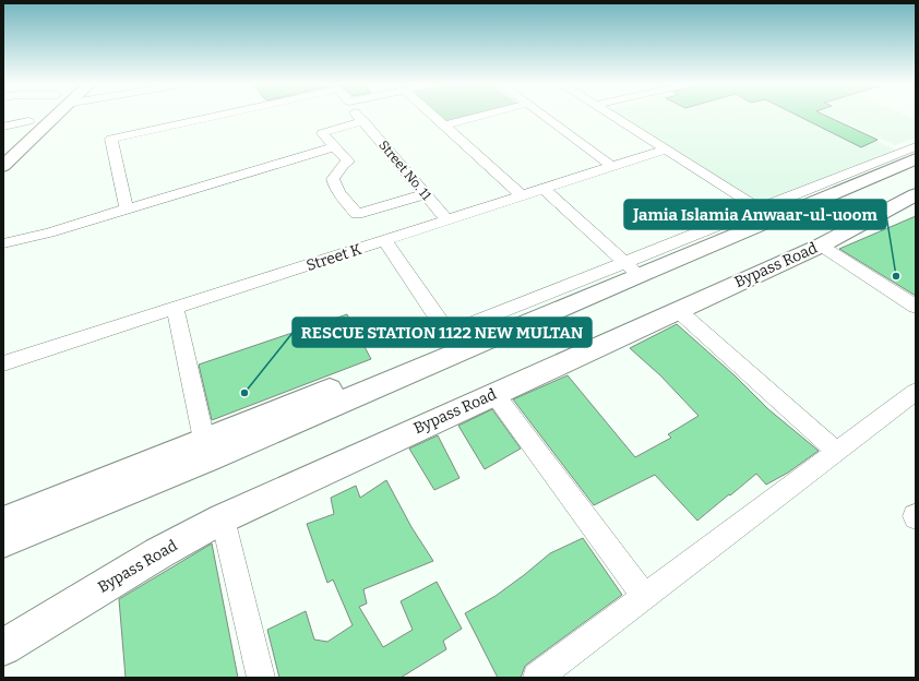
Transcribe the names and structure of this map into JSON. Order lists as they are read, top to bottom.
{
  "streets": {
    "main road": ["Bypass Road"],
    "street": ["Street No. 11", "Street K"]
  },
  "crossings": [
    ["Street No. 11", "Street K"]
  ],
  "places": ["Jamia Islamia Anwaar-ul-uoom", "RESCUE STATION 1122 NEW MULTAN"]
}
